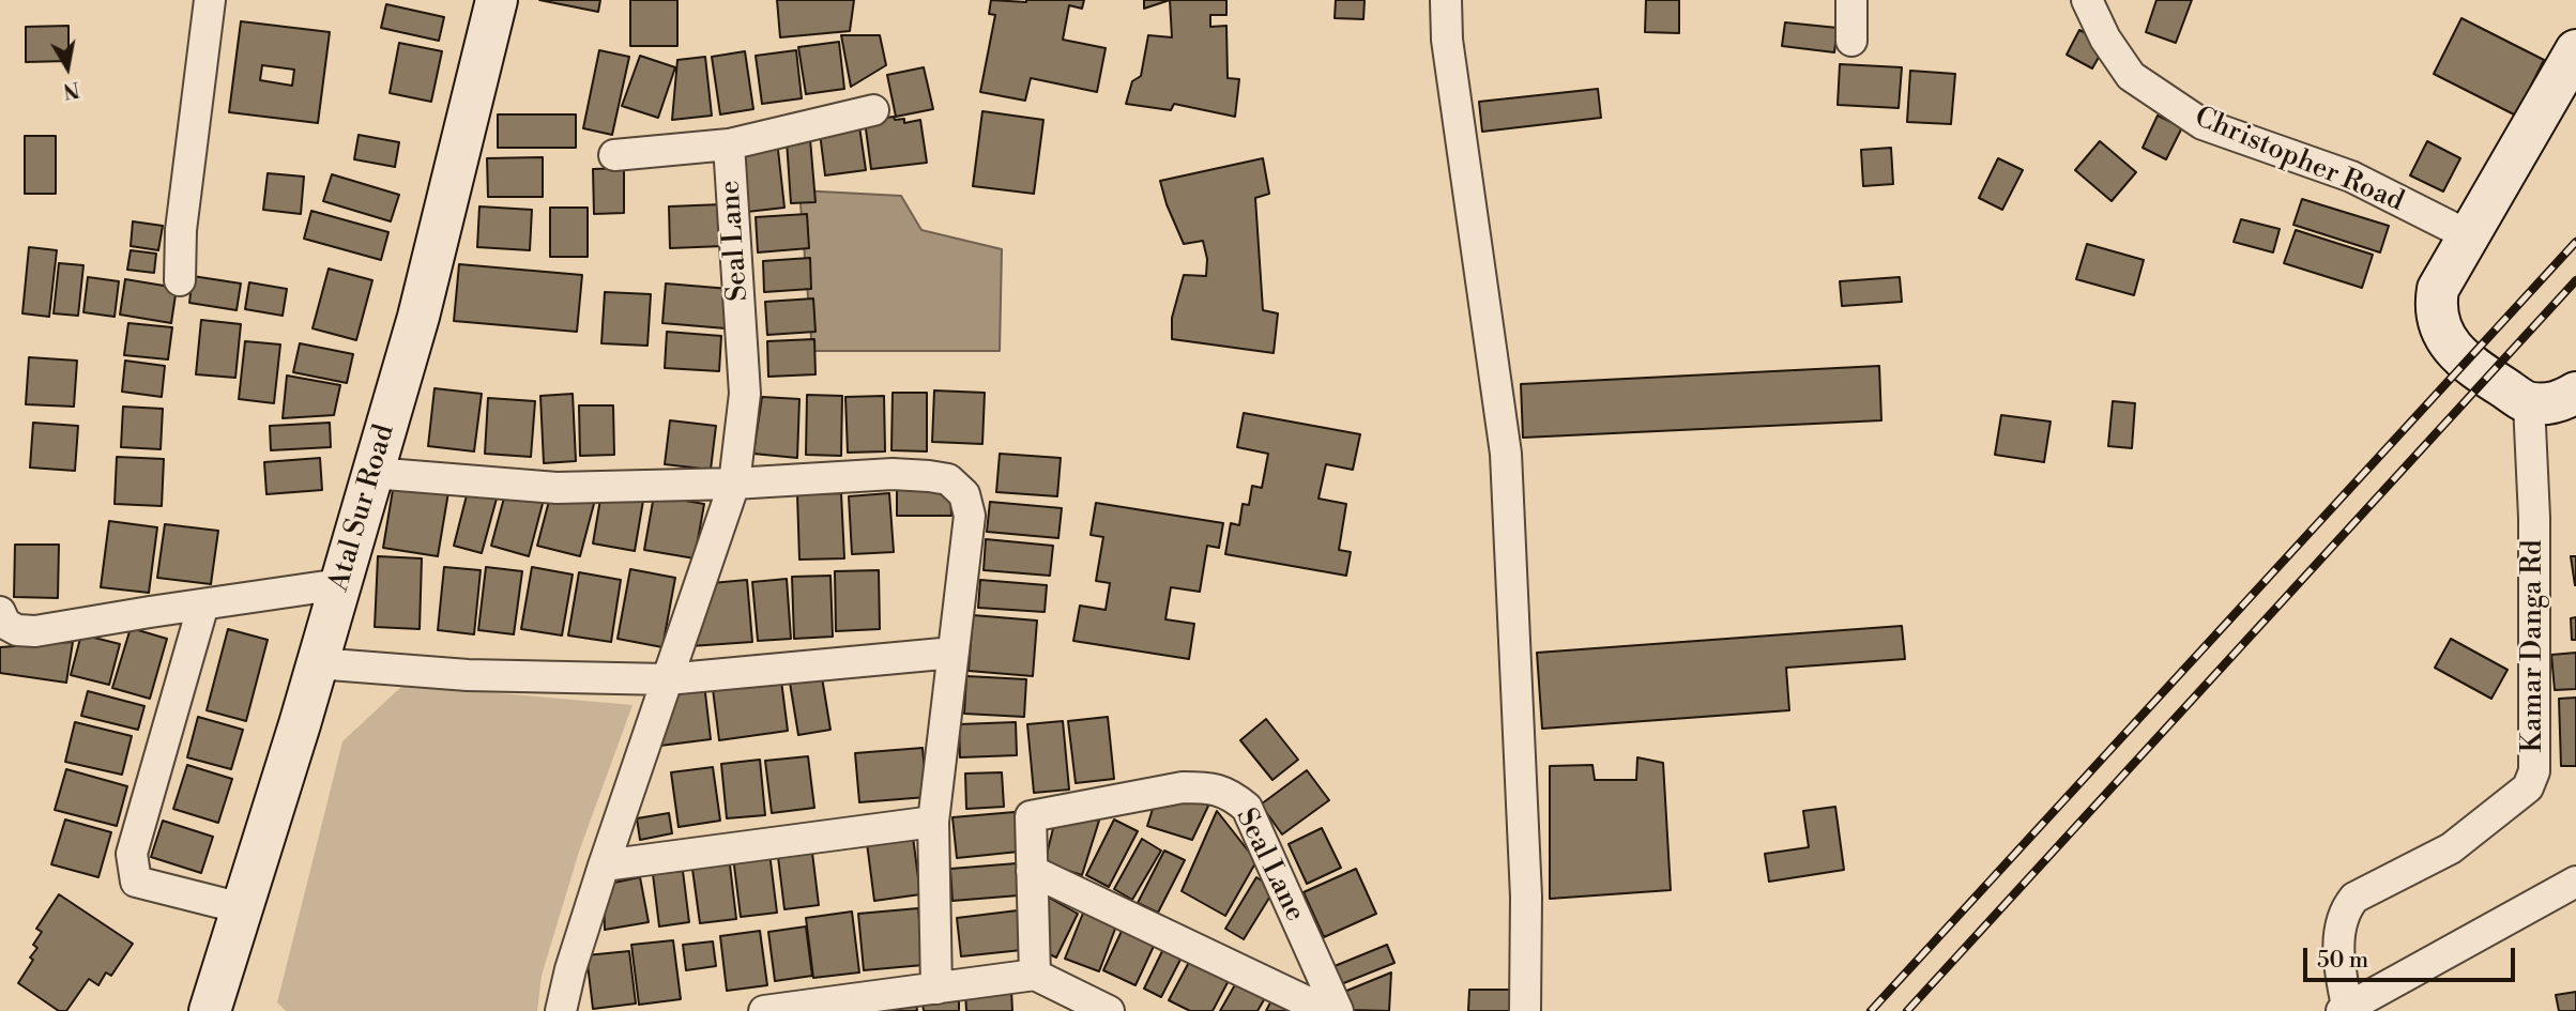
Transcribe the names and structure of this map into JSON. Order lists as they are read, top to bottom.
{
  "streets": {
    "street": [
      "Christopher Road",
      "Seal Lane",
      "Atal Sur Road",
      "Kamar Danga Rd"
    ]
  },
  "scale_bar": "50 m",
  "north": "bottom"
}
